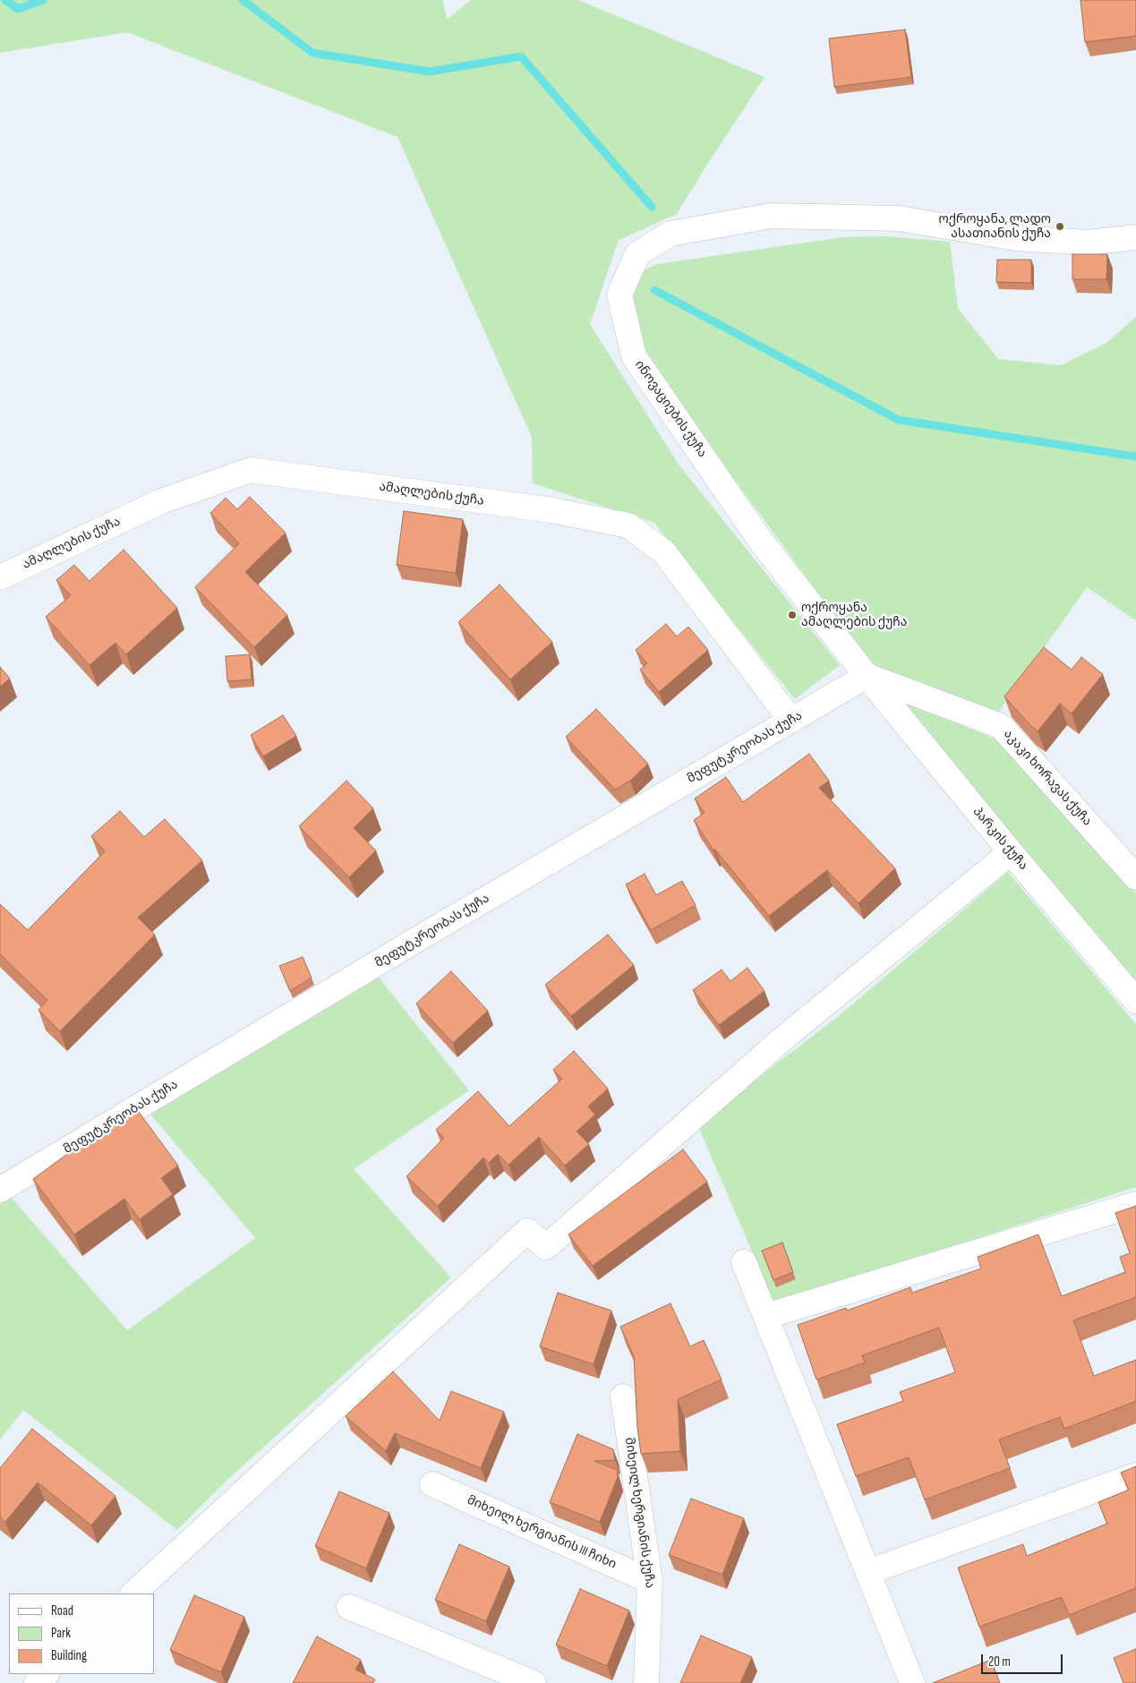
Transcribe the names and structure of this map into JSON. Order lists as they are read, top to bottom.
{
  "streets": {
    "street": [
      "ინოვაციების ქუჩა",
      "ამაღლების ქუჩა",
      "მეფუტკრეობას ქუჩა",
      "აკაკი ხორავას ქუჩა",
      "პარკის ქუჩა",
      "მიხეილ ხერგიანის ქუჩა",
      "მიხეილ ხერგიანის III ჩიხი"
    ]
  },
  "crossings": [
    ["ინოვაციების ქუჩა", "მეფუტკრეობას ქუჩა"],
    ["ინოვაციების ქუჩა", "აკაკი ხორავას ქუჩა"],
    ["ინოვაციების ქუჩა", "პარკის ქუჩა"],
    ["ამაღლების ქუჩა", "მეფუტკრეობას ქუჩა"],
    ["მეფუტკრეობას ქუჩა", "აკაკი ხორავას ქუჩა"],
    ["მეფუტკრეობას ქუჩა", "პარკის ქუჩა"],
    ["აკაკი ხორავას ქუჩა", "პარკის ქუჩა"],
    ["მიხეილ ხერგიანის ქუჩა", "მიხეილ ხერგიანის III ჩიხი"]
  ],
  "places": ["ოქროყანა, ლადო ასათიანის ქუჩა", "ოქროყანა ამაღლების ქუჩა"],
  "legend": ["Road", "Park", "Building"],
  "scale_bar": "20 m"
}
